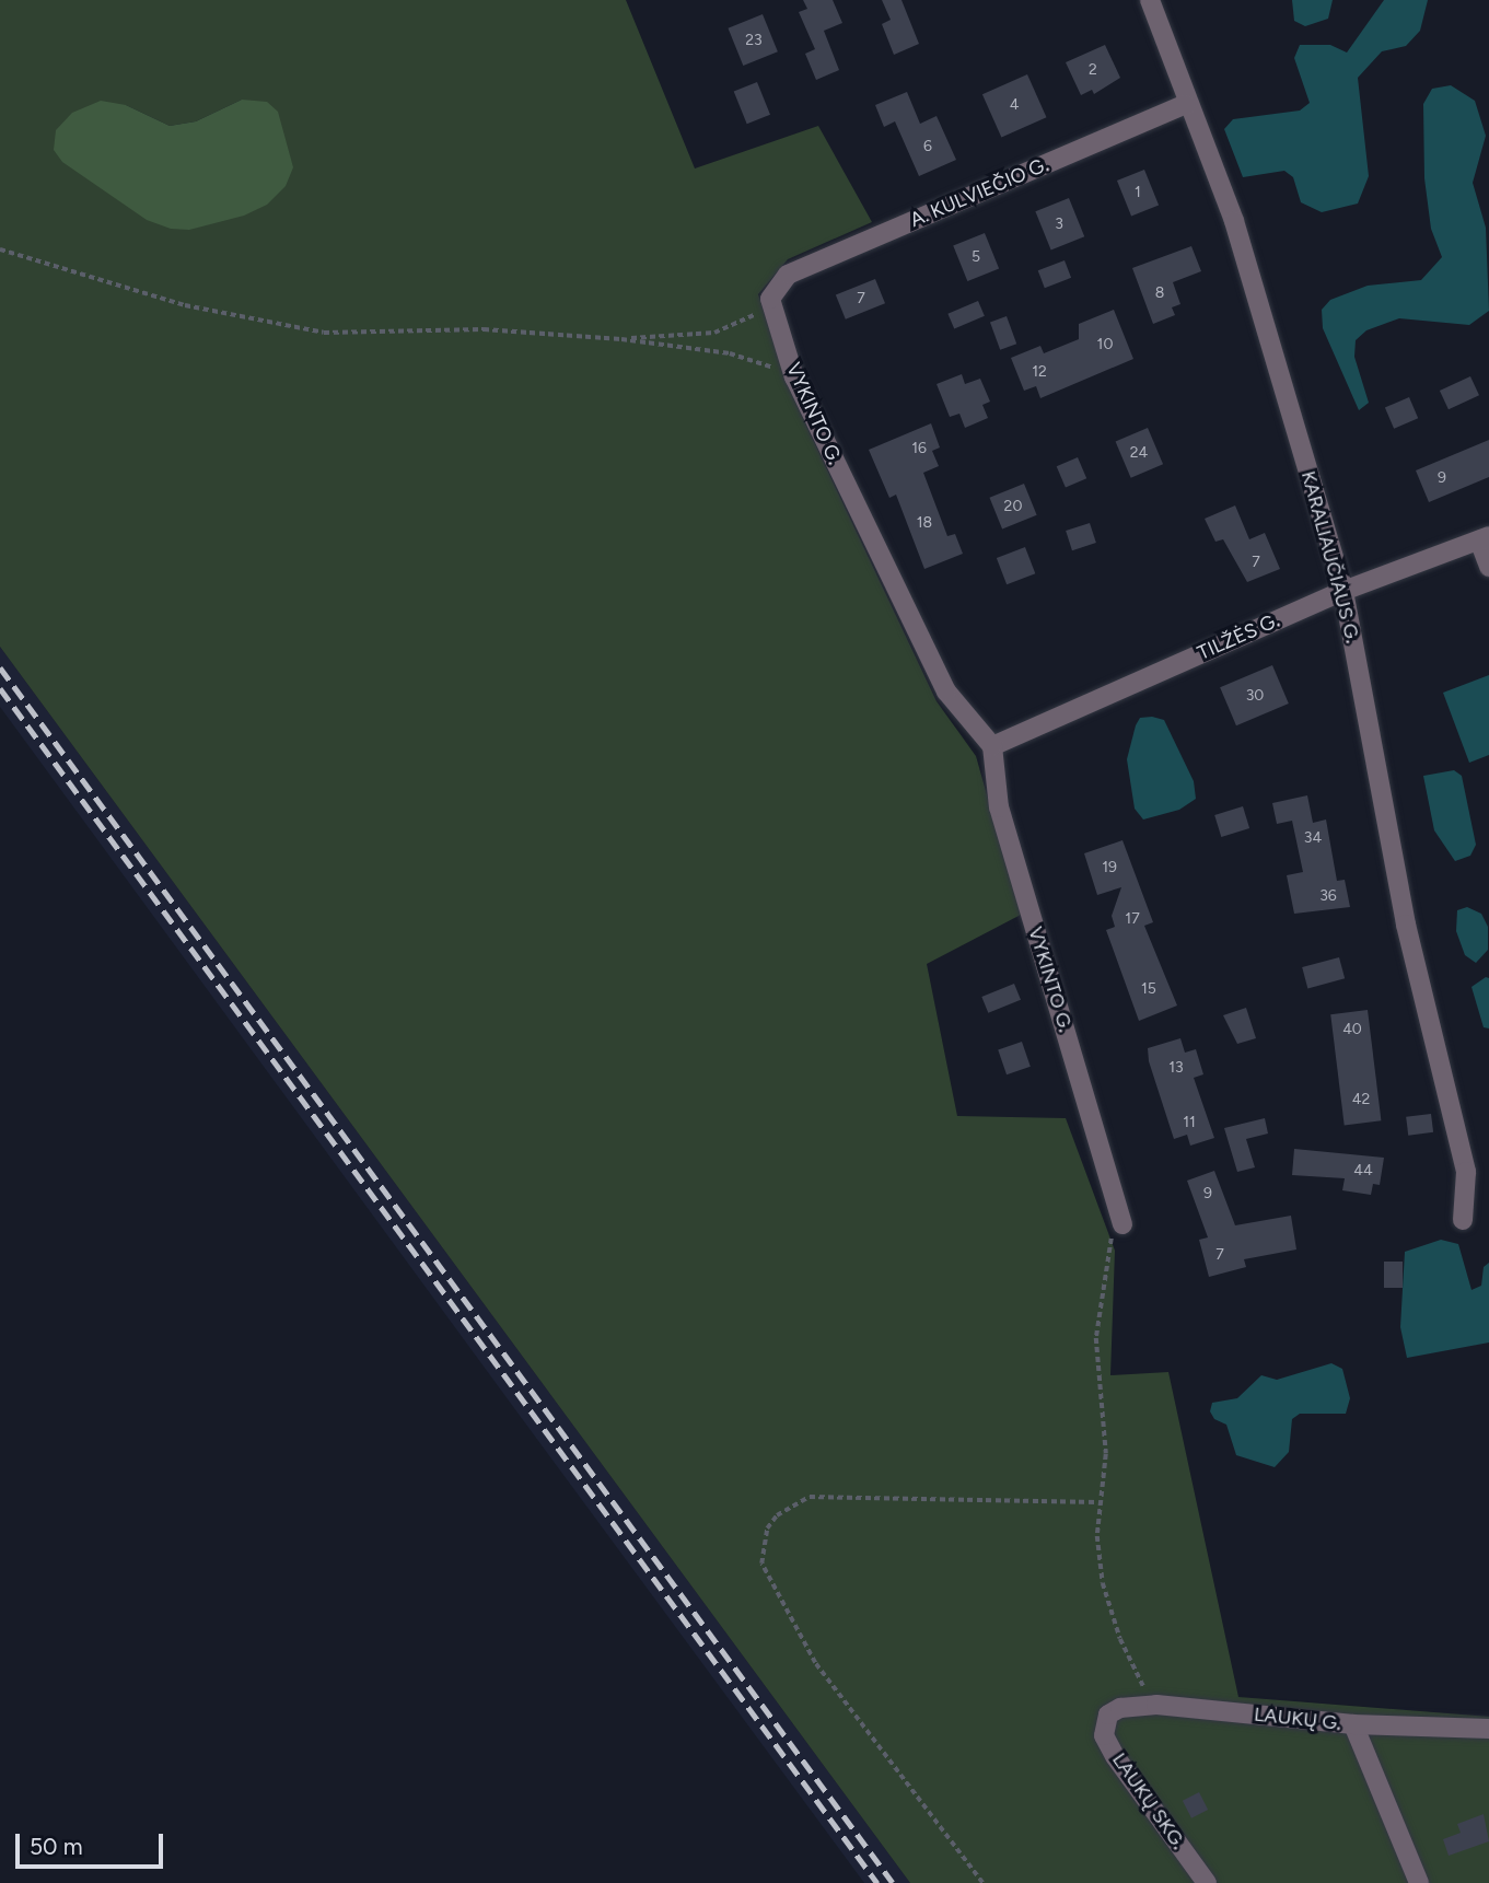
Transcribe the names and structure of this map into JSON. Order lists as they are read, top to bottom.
{
  "streets": {
    "street": [
      "A. KULVIEČIO G.",
      "VYKINTO G.",
      "KARALIAUČIAUS G.",
      "TILŽĖS G.",
      "LAUKŲ G.",
      "LAUKŲ SKG."
    ]
  },
  "crossings": [
    ["A. KULVIEČIO G.", "VYKINTO G."],
    ["A. KULVIEČIO G.", "KARALIAUČIAUS G."],
    ["VYKINTO G.", "TILŽĖS G."],
    ["KARALIAUČIAUS G.", "TILŽĖS G."],
    ["LAUKŲ G.", "LAUKŲ SKG."]
  ],
  "house_numbers": [
    "23",
    "2",
    "4",
    "6",
    "1",
    "3",
    "5",
    "8",
    "7",
    "10",
    "12",
    "16",
    "24",
    "9",
    "20",
    "18",
    "7",
    "30",
    "34",
    "19",
    "36",
    "17",
    "15",
    "40",
    "13",
    "42",
    "11",
    "44",
    "9",
    "7"
  ],
  "scale_bar": "50 m"
}
